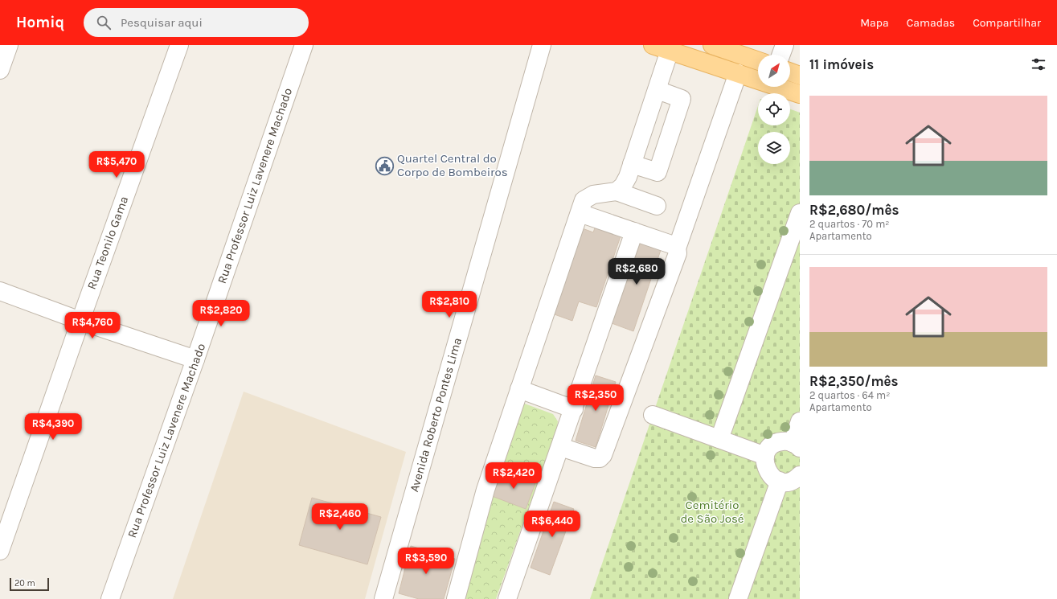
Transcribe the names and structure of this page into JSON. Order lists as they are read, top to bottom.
{
  "streets": {
    "street": ["Rua Professor Luiz Lavenere Machado", "Rua Teonilo Gama", "Avenida Roberto Pontes Lima"]
  },
  "parks": ["Cemitério de São José"],
  "places": {
    "public building": ["Quartel Central do Corpo de Bombeiros"]
  },
  "scale_bar": "20 m",
  "north": "top right",
  "page": {
    "header": "Homiq",
    "search": "Pesquisar aqui",
    "nav": ["Mapa", "Camadas", "Compartilhar"],
    "heading": "11 imóveis",
    "list": [
      {
        "name": "R$2,680/mês",
        "note": "2 quartos · 70 m² · Apartamento"
      },
      {
        "name": "R$2,350/mês",
        "note": "2 quartos · 64 m² · Apartamento"
      }
    ],
    "price": [
      "R$5,470",
      "R$2,680",
      "R$2,810",
      "R$2,820",
      "R$4,760",
      "R$2,350",
      "R$4,390",
      "R$2,420",
      "R$2,460",
      "R$6,440",
      "R$3,590"
    ],
    "scale": "20 m"
  }
}
